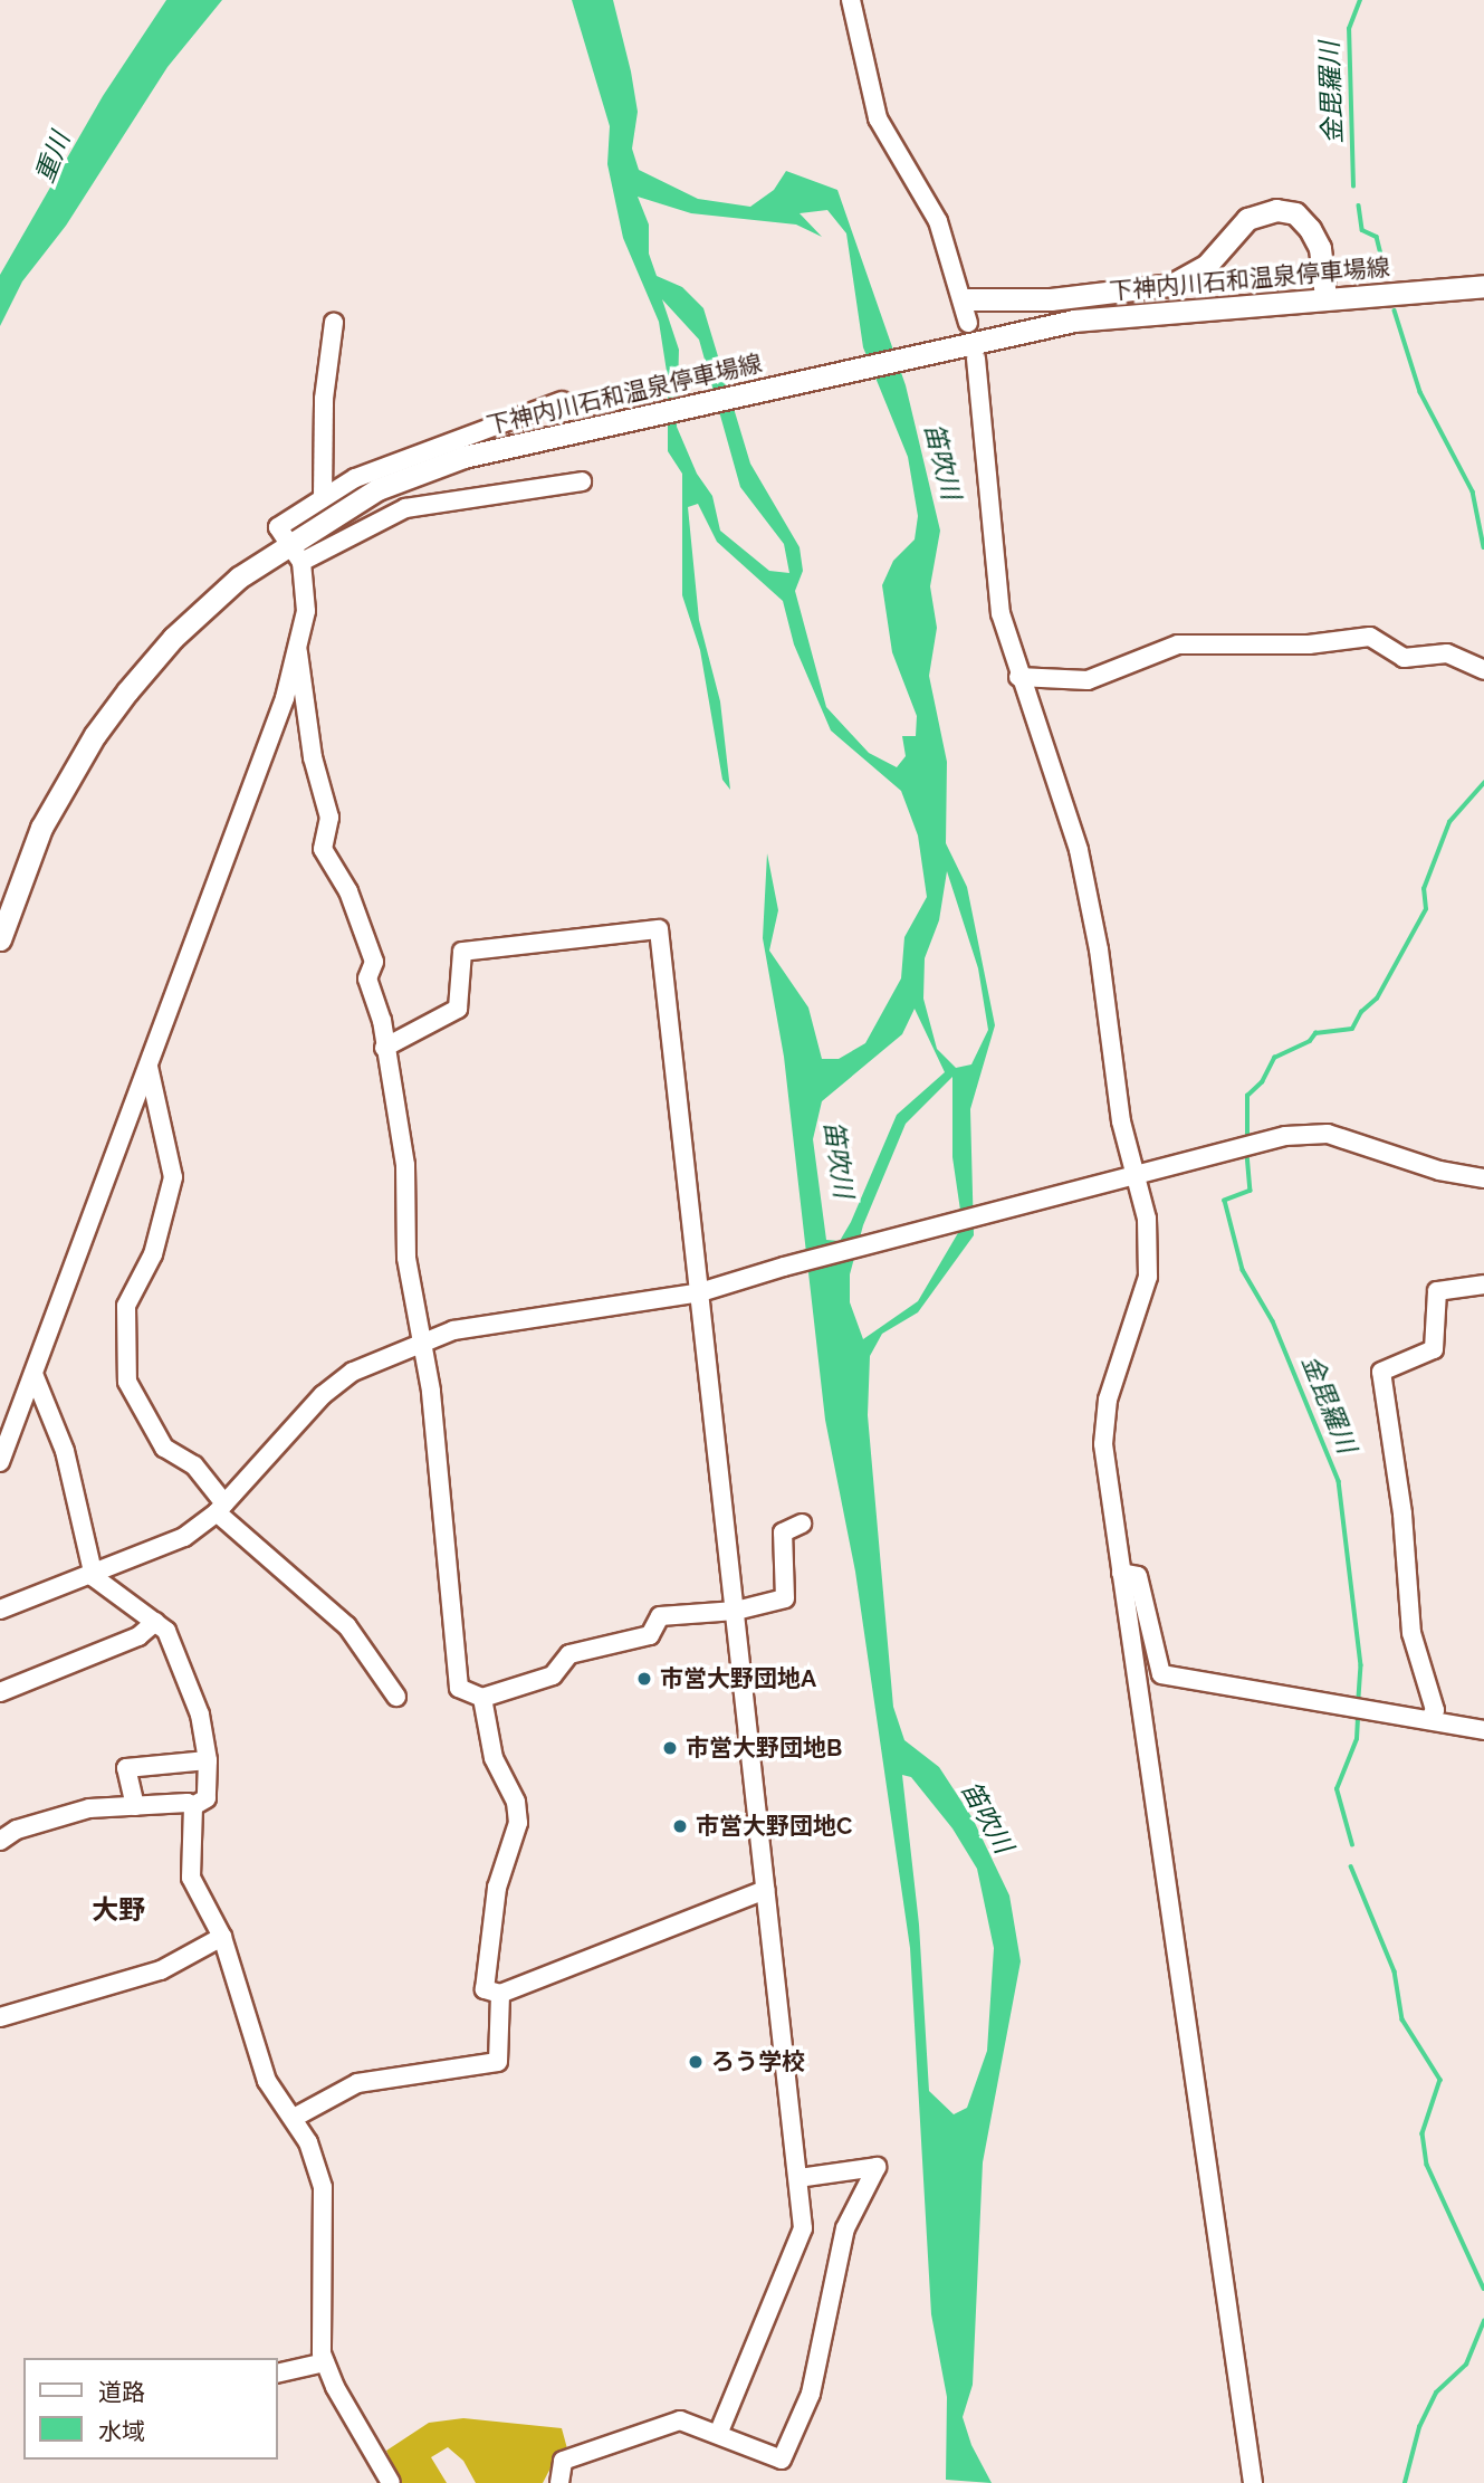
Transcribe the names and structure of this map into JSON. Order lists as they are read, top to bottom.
{
  "streets": {
    "main road": ["下神内川石和温泉停車場線"]
  },
  "districts": ["大野"],
  "water": ["金毘羅川", "重川", "笛吹川"],
  "places": [
    "市営大野団地A",
    "市営大野団地B",
    "市営大野団地C",
    "ろう学校"
  ],
  "legend": ["道路", "水域"]
}
